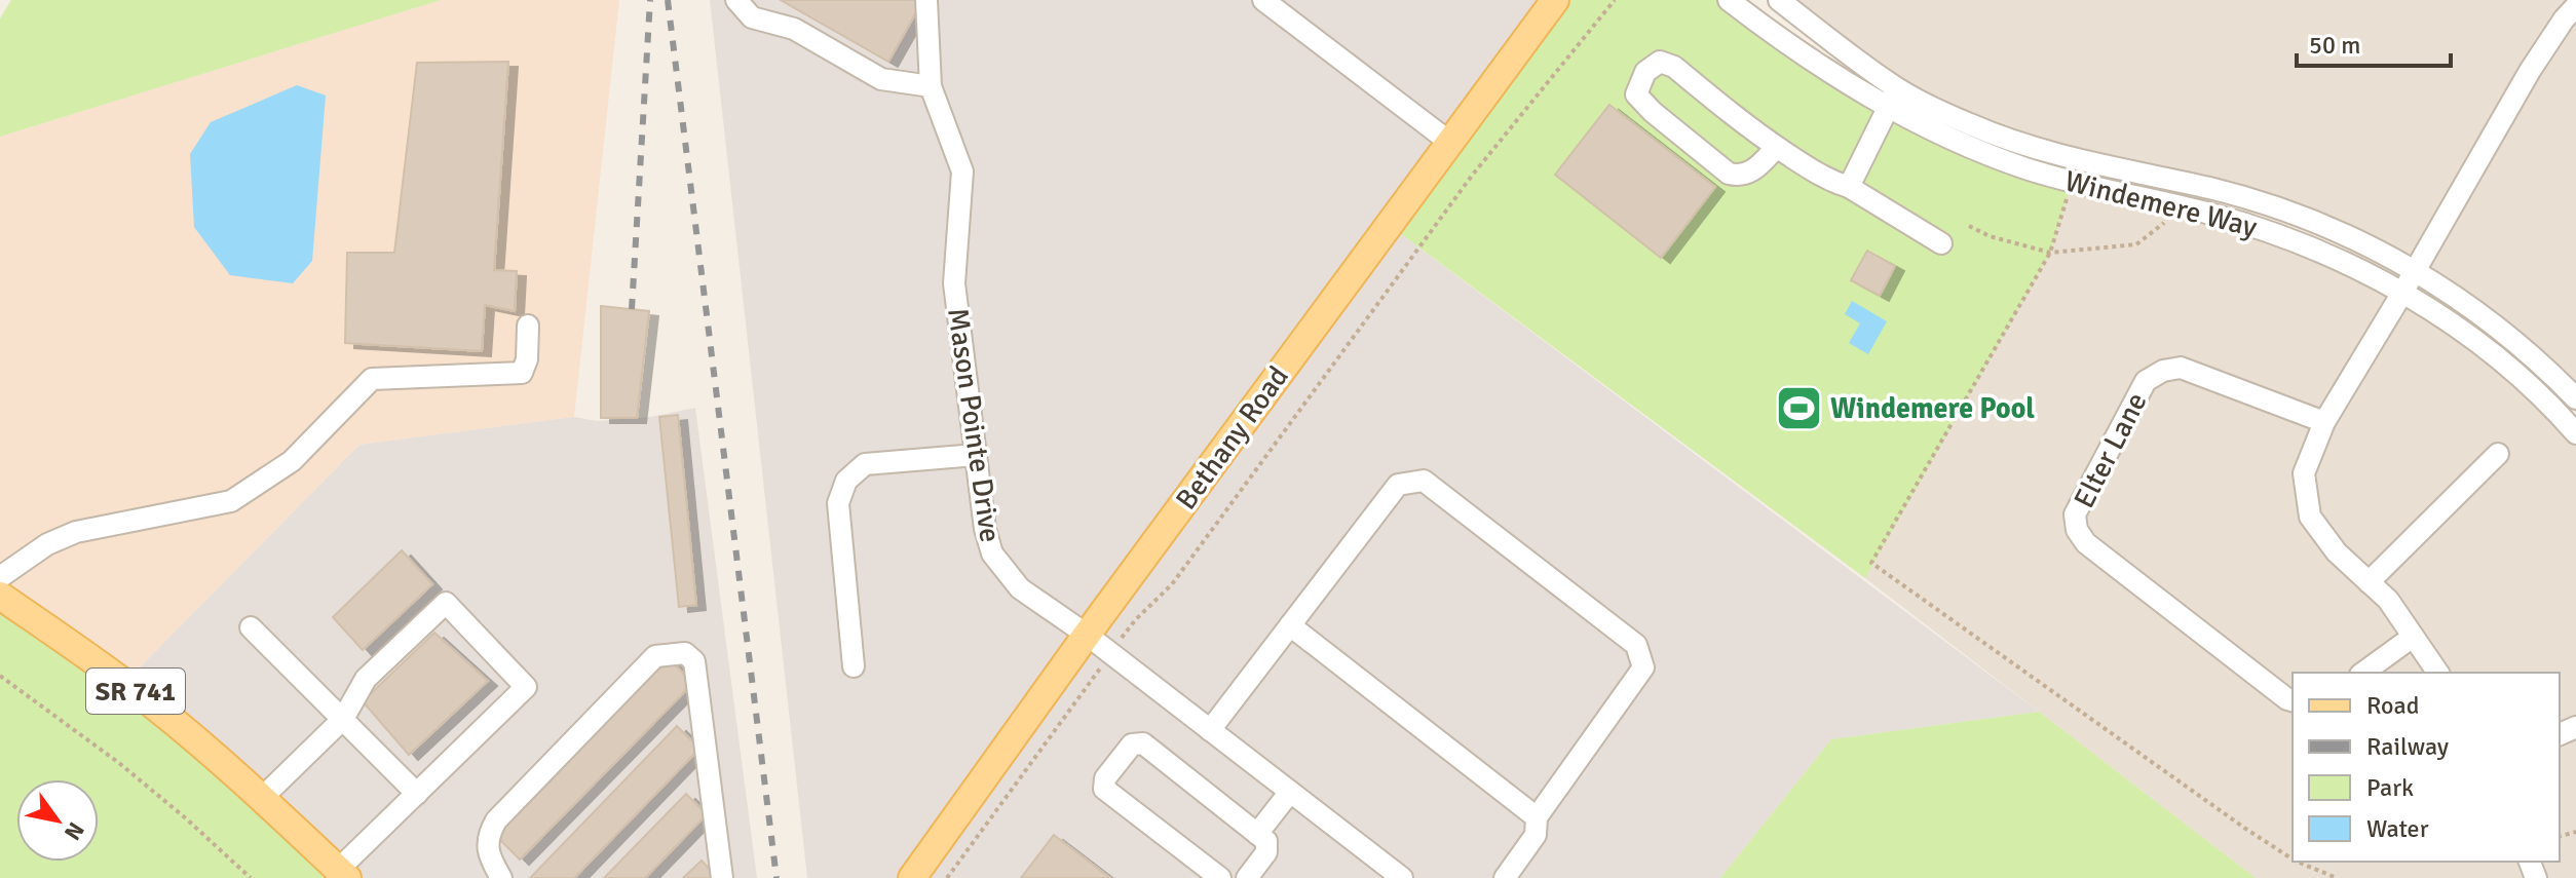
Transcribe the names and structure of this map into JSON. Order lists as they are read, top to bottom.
{
  "streets": {
    "main road": ["Bethany Road", "SR 741"],
    "street": ["Windemere Way", "Mason Pointe Drive", "Elter Lane"]
  },
  "crossings": [
    ["Mason Pointe Drive", "Bethany Road"]
  ],
  "places": {
    "sports": ["Windemere Pool"]
  },
  "legend": [
    "Road",
    "Railway",
    "Park",
    "Water"
  ],
  "scale_bar": "50 m",
  "north": "bottom right"
}
